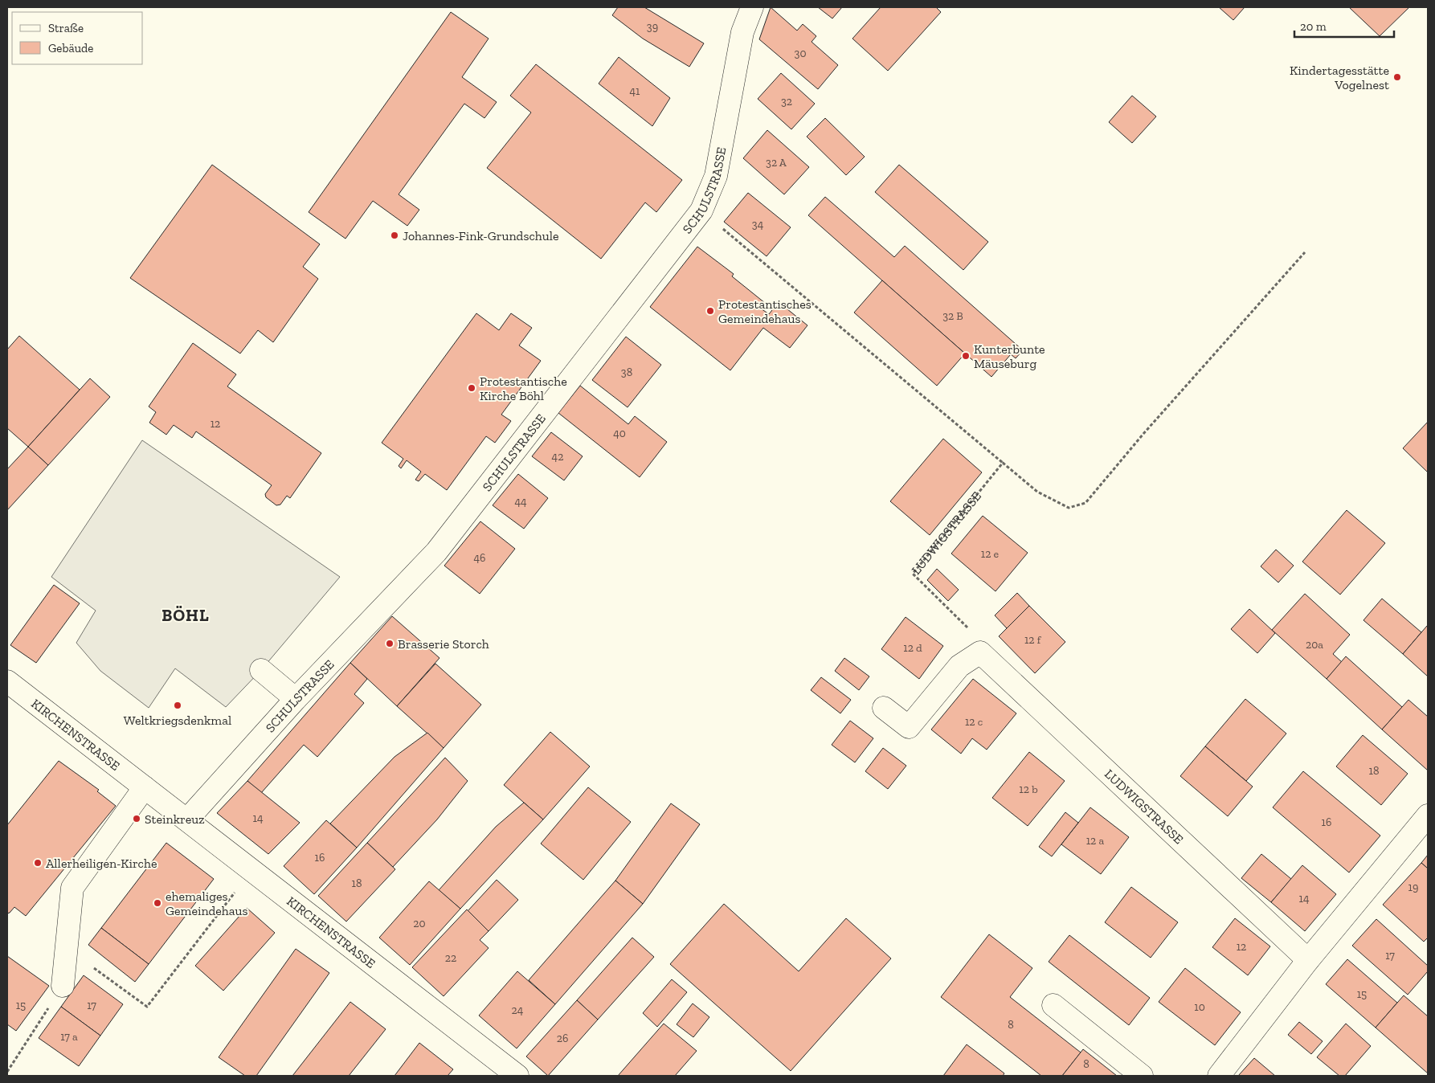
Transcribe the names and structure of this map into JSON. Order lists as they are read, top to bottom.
{
  "streets": {
    "street": ["SCHULSTRASSE", "LUDWIGSTRASSE", "KIRCHENSTRASSE"]
  },
  "crossings": [
    ["SCHULSTRASSE", "KIRCHENSTRASSE"]
  ],
  "districts": ["BÖHL"],
  "places": [
    "Kindertagesstätte Vogelnest",
    "Johannes-Fink-Grundschule",
    "Protestantisches Gemeindehaus",
    "Kunterbunte Mäuseburg",
    "Protestantische Kirche Böhl",
    "Brasserie Storch",
    "Weltkriegsdenkmal",
    "Steinkreuz",
    "Allerheiligen-Kirche",
    "ehemaliges Gemeindehaus"
  ],
  "house_numbers": [
    "39",
    "30",
    "41",
    "32",
    "32 A",
    "34",
    "32 B",
    "38",
    "12",
    "40",
    "42",
    "44",
    "12 e",
    "46",
    "12 f",
    "20a",
    "12 d",
    "12 c",
    "18",
    "12 b",
    "14",
    "16",
    "12 a",
    "16",
    "18",
    "19",
    "14",
    "20",
    "12",
    "17",
    "22",
    "15",
    "15",
    "17",
    "10",
    "24",
    "8",
    "17 a",
    "26",
    "8"
  ],
  "legend": ["Straße", "Gebäude"],
  "scale_bar": "20 m"
}
